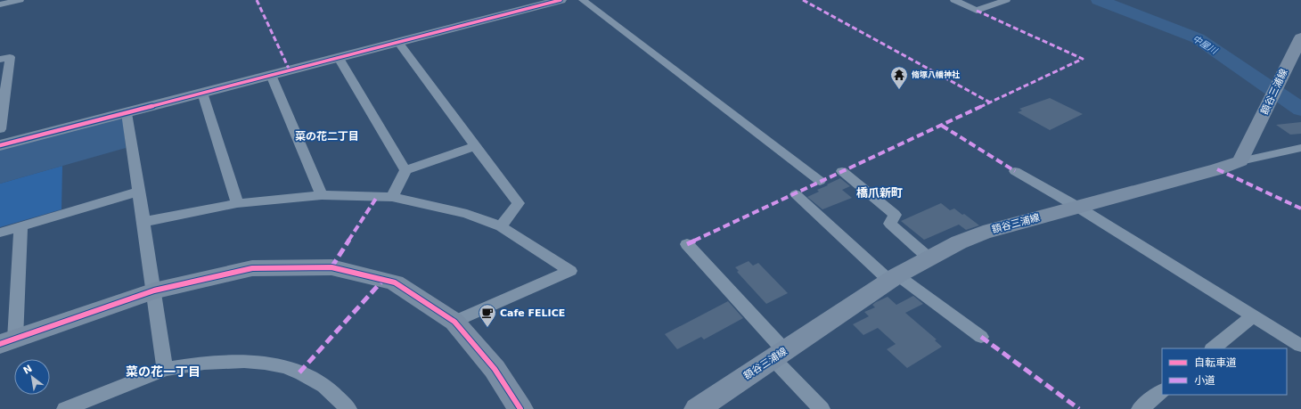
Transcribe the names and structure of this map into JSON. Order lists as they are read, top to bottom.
{
  "streets": {
    "street": ["額谷三浦線"]
  },
  "districts": ["菜の花二丁目", "橋爪新町", "菜の花一丁目"],
  "water": ["中屋川"],
  "places": {
    "temple": ["脩塚八幡神社"],
    "cafe": ["Cafe FELICE"]
  },
  "legend": ["自転車道", "小道"],
  "north": "top left"
}
